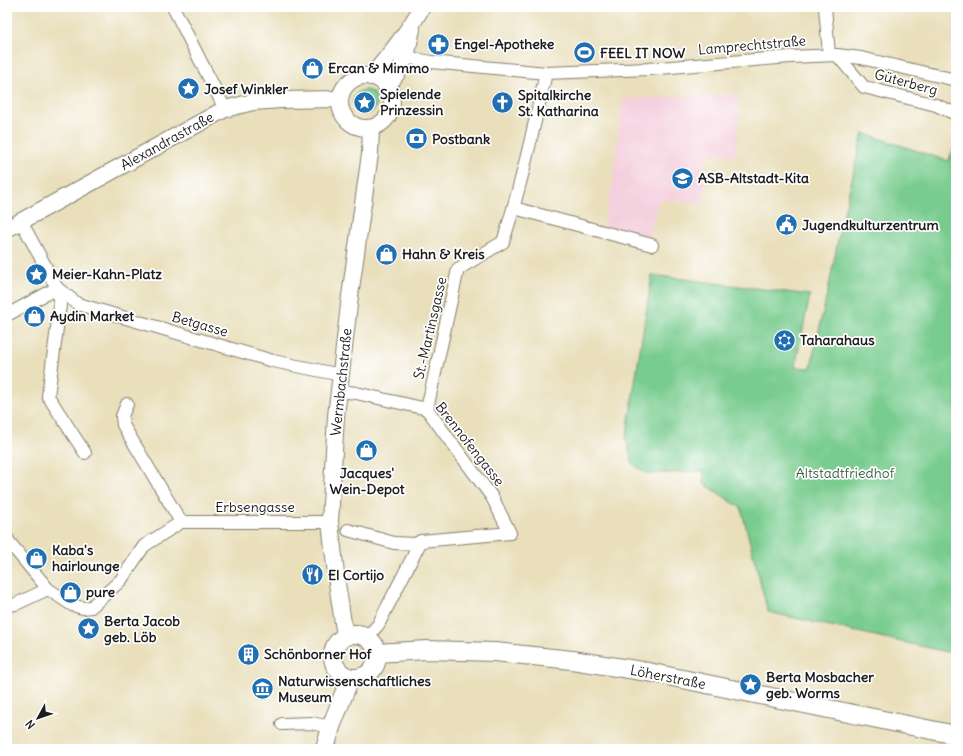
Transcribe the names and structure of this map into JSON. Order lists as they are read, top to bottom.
{
  "streets": {
    "main road": ["Löherstraße"],
    "street": [
      "Lamprechtstraße",
      "Güterberg",
      "Alexandrastraße",
      "Betgasse",
      "St.-Martinsgasse",
      "Wermbachstraße",
      "Brennofengasse",
      "Erbsengasse"
    ]
  },
  "crossings": [
    ["Lamprechtstraße", "Güterberg"],
    ["Lamprechtstraße", "St.-Martinsgasse"],
    ["Alexandrastraße", "Wermbachstraße"],
    ["Betgasse", "Wermbachstraße"],
    ["St.-Martinsgasse", "Brennofengasse"],
    ["Wermbachstraße", "Brennofengasse"],
    ["Wermbachstraße", "Erbsengasse"],
    ["Wermbachstraße", "Löherstraße"]
  ],
  "parks": ["Altstadtfriedhof"],
  "places": {
    "pharmacy": ["Engel-Apotheke"],
    "sports": ["FEEL IT NOW"],
    "shop": [
      "Ercan & Mimmo",
      "Hahn & Kreis",
      "Aydin Market",
      "Jacques' Wein-Depot",
      "Kaba's hairlounge",
      "pure"
    ],
    "place": [
      "Josef Winkler",
      "Spielende Prinzessin",
      "Meier-Kahn-Platz",
      "Berta Jacob geb. Löb",
      "Berta Mosbacher geb. Worms"
    ],
    "church": ["Spitalkirche St. Katharina"],
    "bank": ["Postbank"],
    "school or university": ["ASB-Altstadt-Kita"],
    "public building": ["Jugendkulturzentrum"],
    "synagogue": ["Taharahaus"],
    "restaurant": ["El Cortijo"],
    "building": ["Schönborner Hof"],
    "museum": ["Naturwissenschaftliches Museum"]
  },
  "north": "bottom left"
}
